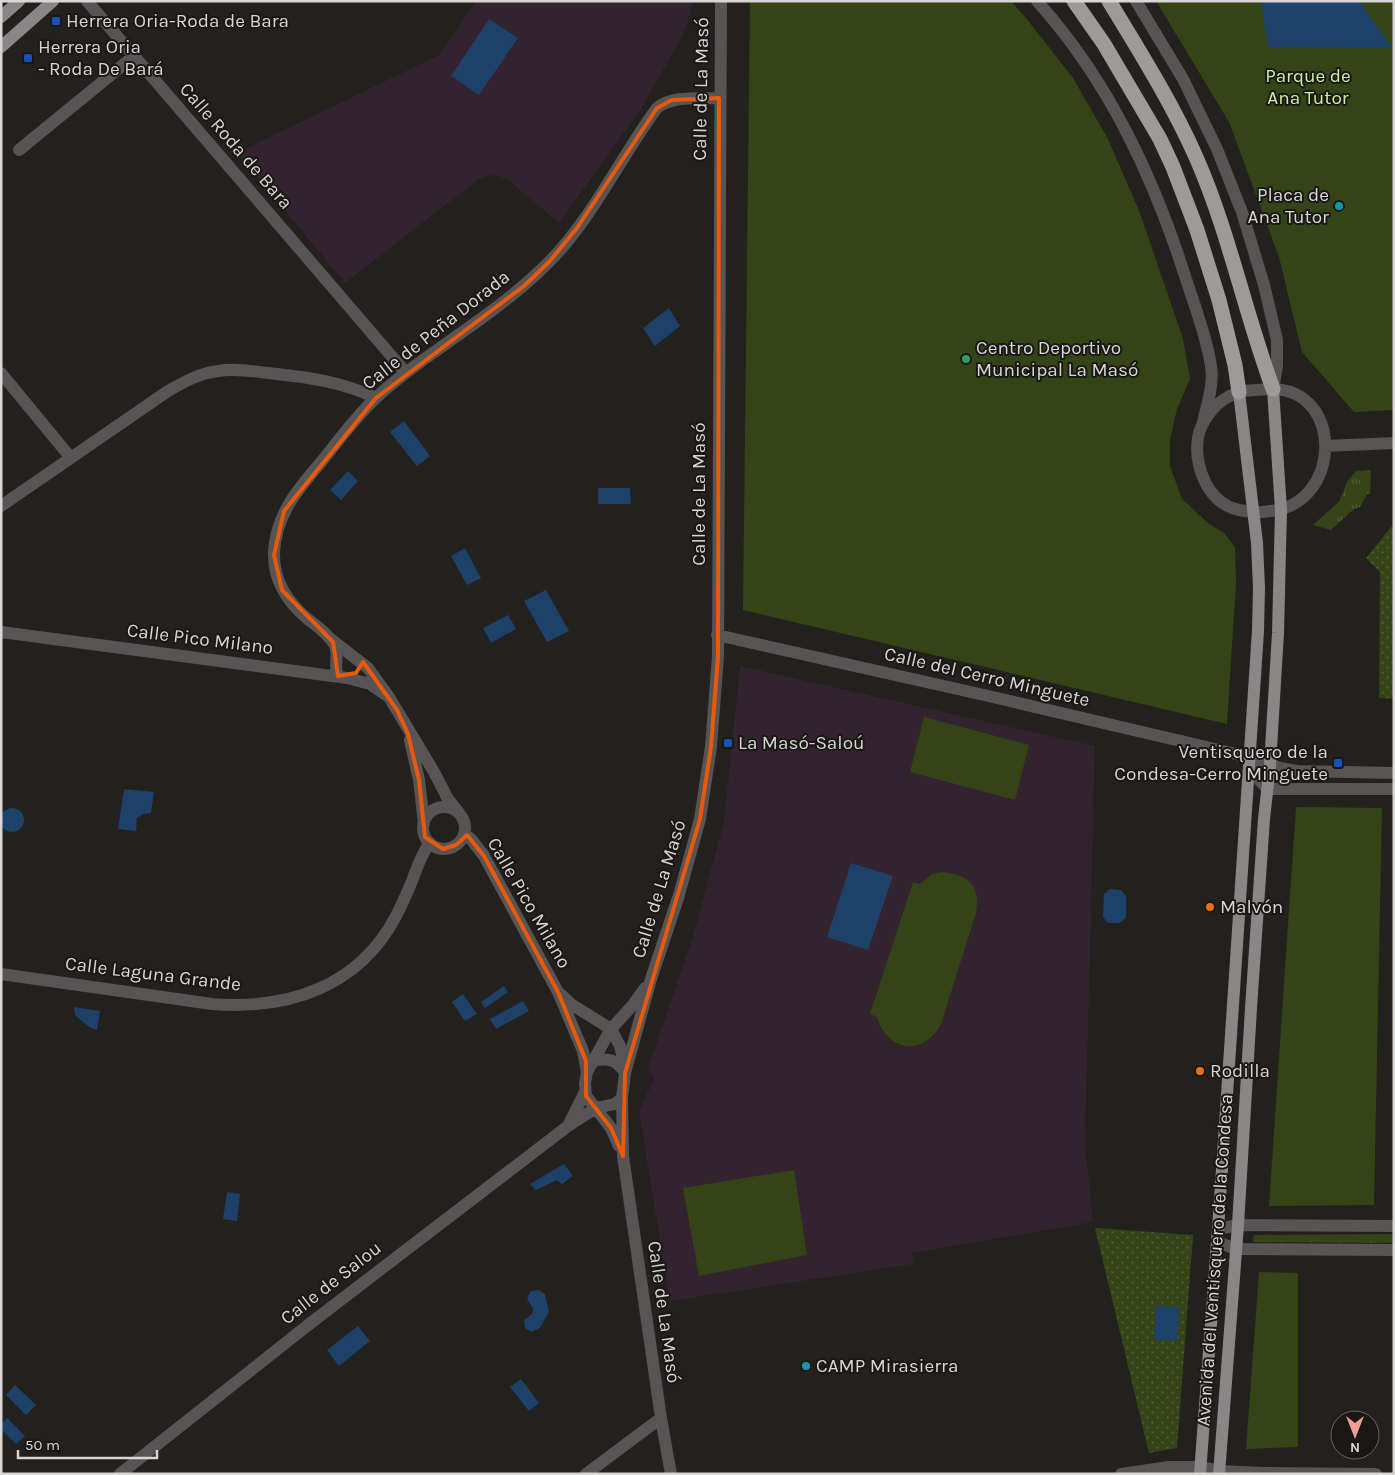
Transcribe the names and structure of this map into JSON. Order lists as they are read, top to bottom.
{
  "streets": {
    "main road": ["Avenida del Ventisquero de la Condesa"],
    "street": [
      "Calle de La Masó",
      "Calle Roda de Bara",
      "Calle de Peña Dorada",
      "Calle Pico Milano",
      "Calle del Cerro Minguete",
      "Calle Laguna Grande",
      "Calle de Salou"
    ]
  },
  "crossings": [
    ["Calle de La Masó", "Calle de Peña Dorada"],
    ["Calle de La Masó", "Calle Pico Milano"],
    ["Calle de La Masó", "Calle del Cerro Minguete"],
    ["Calle de La Masó", "Calle de Salou"],
    ["Calle Roda de Bara", "Calle de Peña Dorada"],
    ["Calle de Peña Dorada", "Calle Pico Milano"],
    ["Calle Pico Milano", "Calle Laguna Grande"],
    ["Calle Pico Milano", "Calle de Salou"],
    ["Calle del Cerro Minguete", "Avenida del Ventisquero de la Condesa"]
  ],
  "parks": ["Parque de Ana Tutor"],
  "places": {
    "transit": [
      "Herrera Oria-Roda de Bara",
      "Herrera Oria - Roda De Bará",
      "La Masó-Saloú",
      "Ventisquero de la Condesa-Cerro Minguete"
    ],
    "other": [
      "Placa de Ana Tutor",
      "Centro Deportivo Municipal La Masó",
      "Malvón",
      "Rodilla",
      "CAMP Mirasierra"
    ]
  },
  "scale_bar": "50 m",
  "north": "bottom"
}
